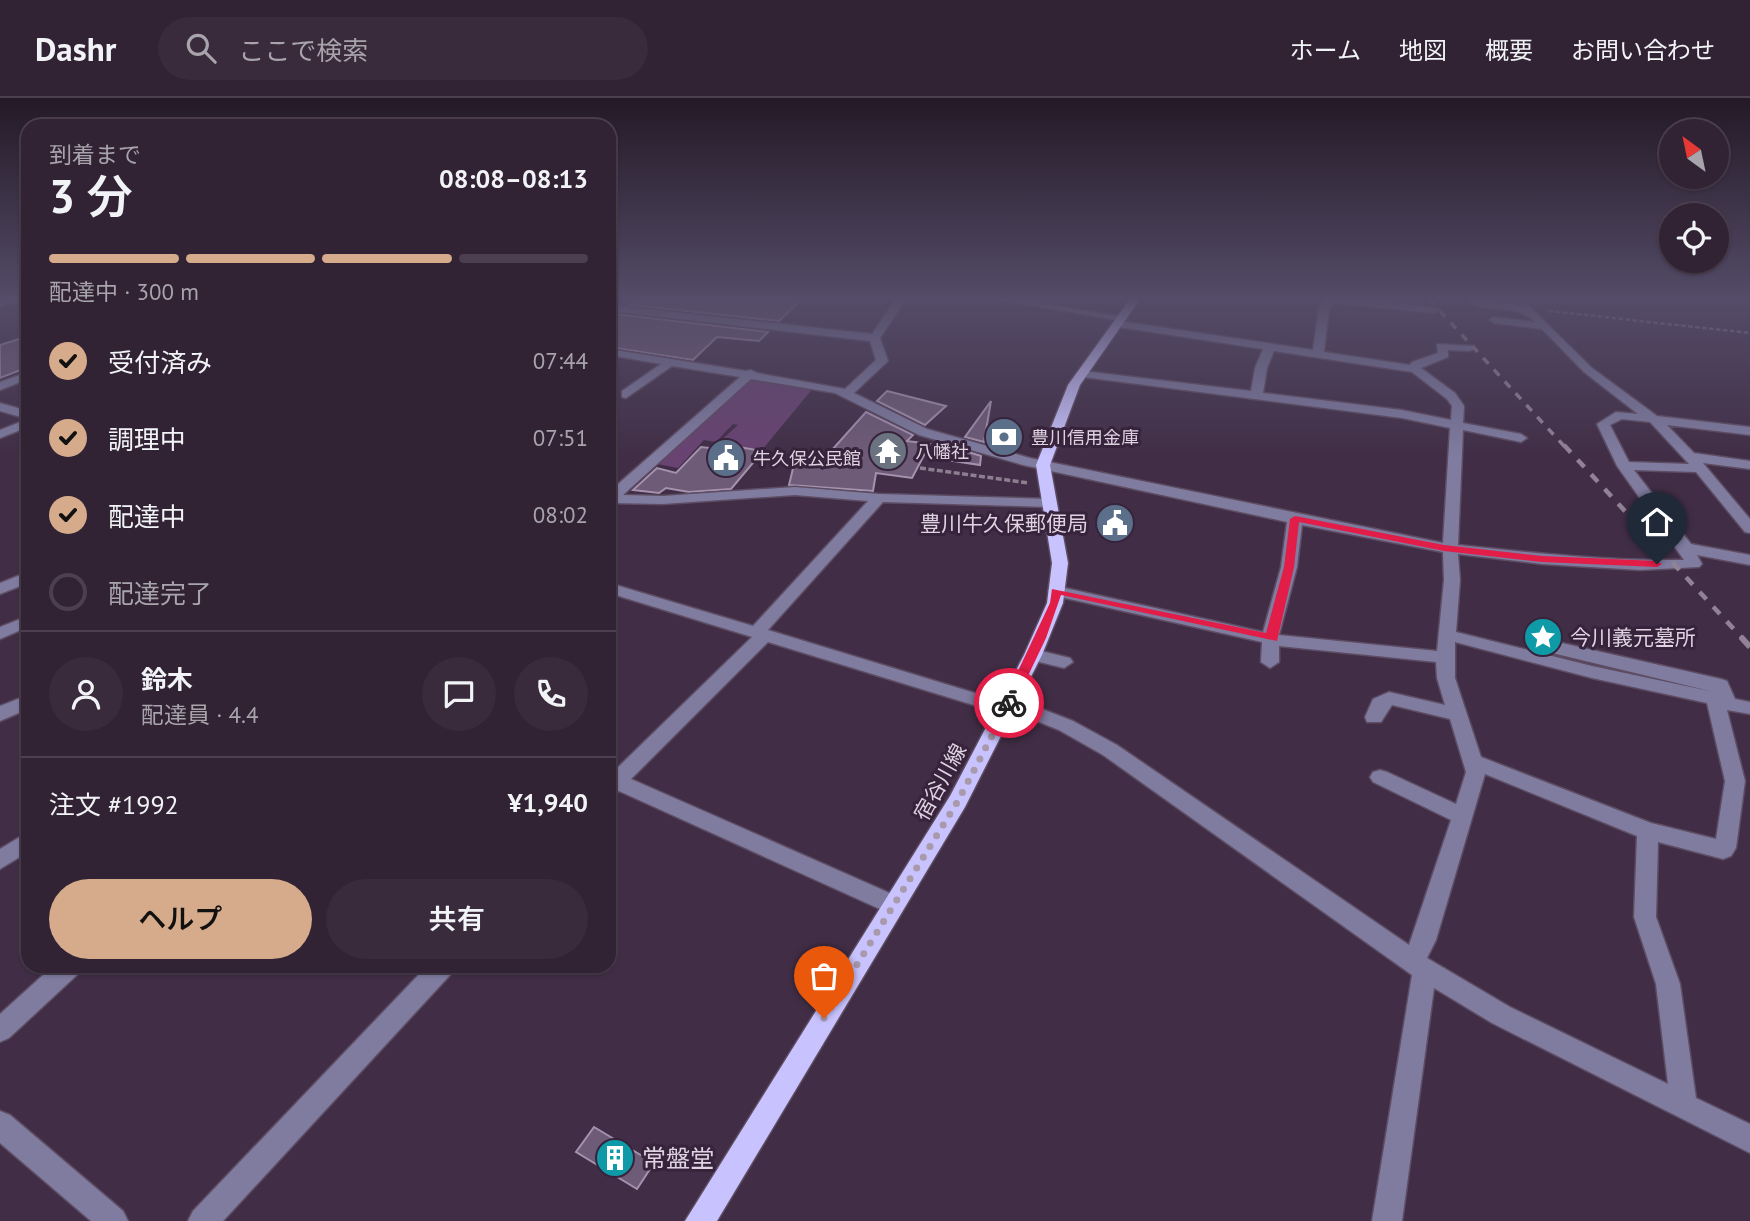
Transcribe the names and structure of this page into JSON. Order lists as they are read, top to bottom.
{
  "streets": {
    "main road": ["宿谷川線"]
  },
  "places": {
    "bank": ["豊川信用金庫"],
    "temple": ["八幡社"],
    "public building": ["牛久保公民館", "豊川牛久保郵便局"],
    "place": ["今川義元墓所"],
    "building": ["常盤堂"]
  },
  "north": "top left",
  "page": {
    "header": "Dashr",
    "search": "ここで検索",
    "nav": [
      "ホーム",
      "地図",
      "概要",
      "お問い合わせ"
    ],
    "heading": ["3 分", "到着まで", "08:08–08:13"],
    "panel": [
      "鈴木",
      "配達員 · 4.4",
      "注文 #1992",
      "¥1,940"
    ],
    "bar": "配達中 · 300 m",
    "list": [
      ["受付済み", "07:44"],
      ["調理中", "07:51"],
      ["配達中", "08:02"],
      "配達完了"
    ],
    "buttons": ["ヘルプ", "共有"]
  }
}
